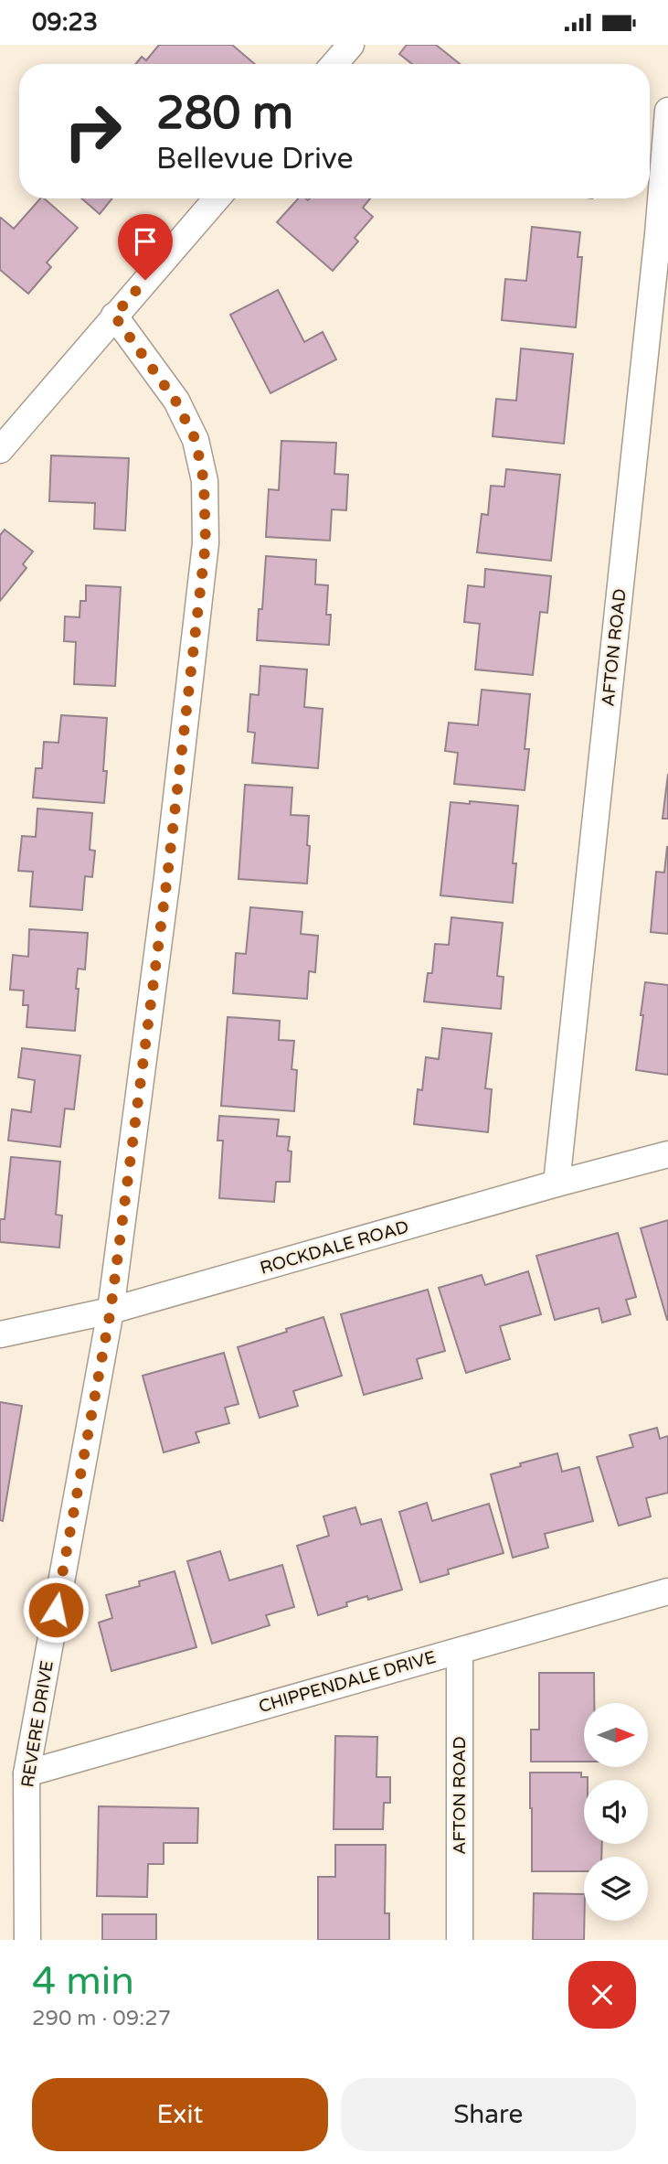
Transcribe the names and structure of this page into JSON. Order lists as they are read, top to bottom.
{
  "streets": {
    "street": [
      "AFTON ROAD",
      "ROCKDALE ROAD",
      "CHIPPENDALE DRIVE",
      "REVERE DRIVE"
    ]
  },
  "crossings": [
    ["AFTON ROAD", "ROCKDALE ROAD"],
    ["AFTON ROAD", "CHIPPENDALE DRIVE"],
    ["ROCKDALE ROAD", "REVERE DRIVE"],
    ["CHIPPENDALE DRIVE", "REVERE DRIVE"]
  ],
  "north": "right",
  "page": {
    "status": "09:23",
    "turn": ["280 m", "Bellevue Drive"],
    "heading": ["4 min", "290 m · 09:27"],
    "buttons": ["Exit", "Share"]
  }
}
